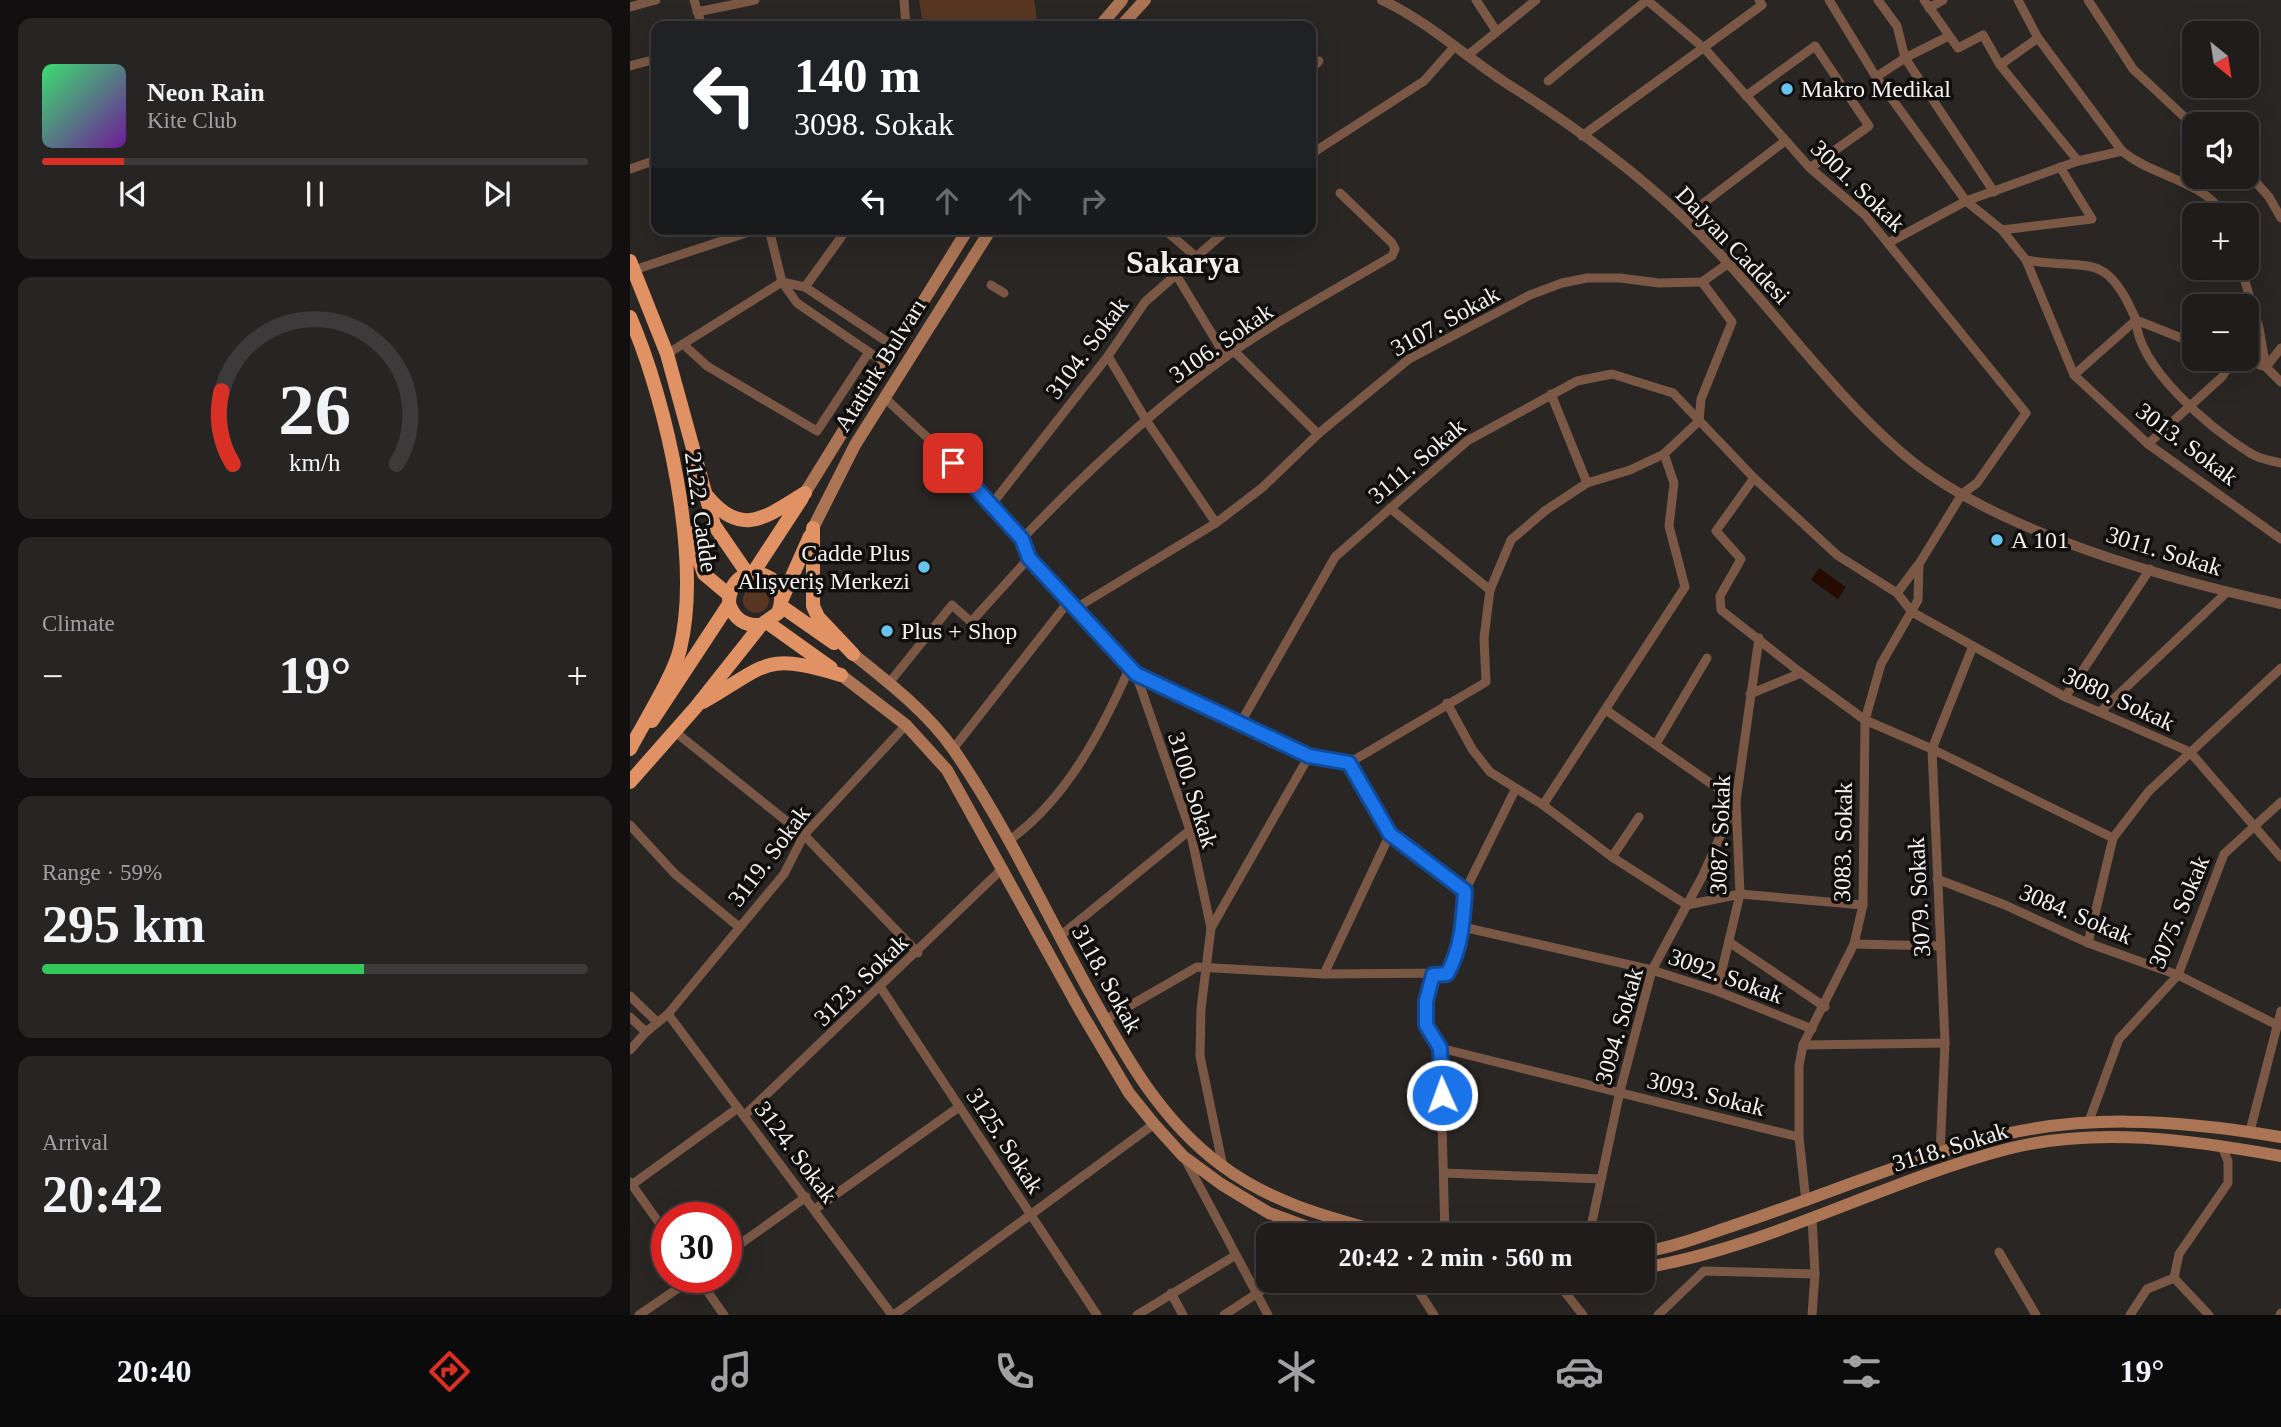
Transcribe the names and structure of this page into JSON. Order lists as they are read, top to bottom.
{
  "streets": {
    "highway": ["2122. Cadde"],
    "main road": ["Atatürk Bulvarı", "3118. Sokak"],
    "street": [
      "3001. Sokak",
      "Dalyan Caddesi",
      "3107. Sokak",
      "3106. Sokak",
      "3104. Sokak",
      "3013. Sokak",
      "3111. Sokak",
      "3011. Sokak",
      "3080. Sokak",
      "3100. Sokak",
      "3087. Sokak",
      "3083. Sokak",
      "3119. Sokak",
      "3079. Sokak",
      "3075. Sokak",
      "3084. Sokak",
      "3092. Sokak",
      "3123. Sokak",
      "3094. Sokak",
      "3093. Sokak",
      "3125. Sokak",
      "3124. Sokak"
    ]
  },
  "crossings": [
    ["3001. Sokak", "3083. Sokak"],
    ["Dalyan Caddesi", "3011. Sokak"],
    ["Dalyan Caddesi", "3083. Sokak"],
    ["3107. Sokak", "3100. Sokak"],
    ["3106. Sokak", "3100. Sokak"],
    ["3104. Sokak", "3100. Sokak"],
    ["Atatürk Bulvarı", "3100. Sokak"],
    ["3011. Sokak", "3083. Sokak"],
    ["3080. Sokak", "3083. Sokak"],
    ["3080. Sokak", "3079. Sokak"],
    ["3080. Sokak", "3075. Sokak"],
    ["3100. Sokak", "3118. Sokak"],
    ["3087. Sokak", "3092. Sokak"],
    ["3087. Sokak", "3094. Sokak"],
    ["3083. Sokak", "3092. Sokak"],
    ["3083. Sokak", "3118. Sokak"],
    ["3083. Sokak", "3093. Sokak"],
    ["3119. Sokak", "3118. Sokak"],
    ["3119. Sokak", "3124. Sokak"],
    ["3079. Sokak", "3084. Sokak"],
    ["3079. Sokak", "3118. Sokak"],
    ["3075. Sokak", "3084. Sokak"],
    ["3075. Sokak", "3118. Sokak"],
    ["3092. Sokak", "3094. Sokak"],
    ["3118. Sokak", "3123. Sokak"],
    ["3123. Sokak", "3125. Sokak"],
    ["3123. Sokak", "3124. Sokak"],
    ["3094. Sokak", "3093. Sokak"]
  ],
  "districts": ["Sakarya"],
  "places": [
    "Makro Medikal",
    "A 101",
    "Cadde Plus Alışveriş Merkezi",
    "Plus + Shop"
  ],
  "north": "bottom right",
  "page": {
    "map_buttons": ["+", "−"],
    "turn": ["140 m", "3098. Sokak"],
    "song": ["Neon Rain", "Kite Club"],
    "tile": [
      "Climate",
      ["Range · 59%", "295 km"],
      ["Arrival", "20:42"]
    ],
    "heat": ["−", "19°", "+"],
    "limit": "30",
    "trip": "20:42 · 2 min · 560 m",
    "tabs": ["20:40", "19°"],
    "gauge": ["26", "km/h"]
  }
}
